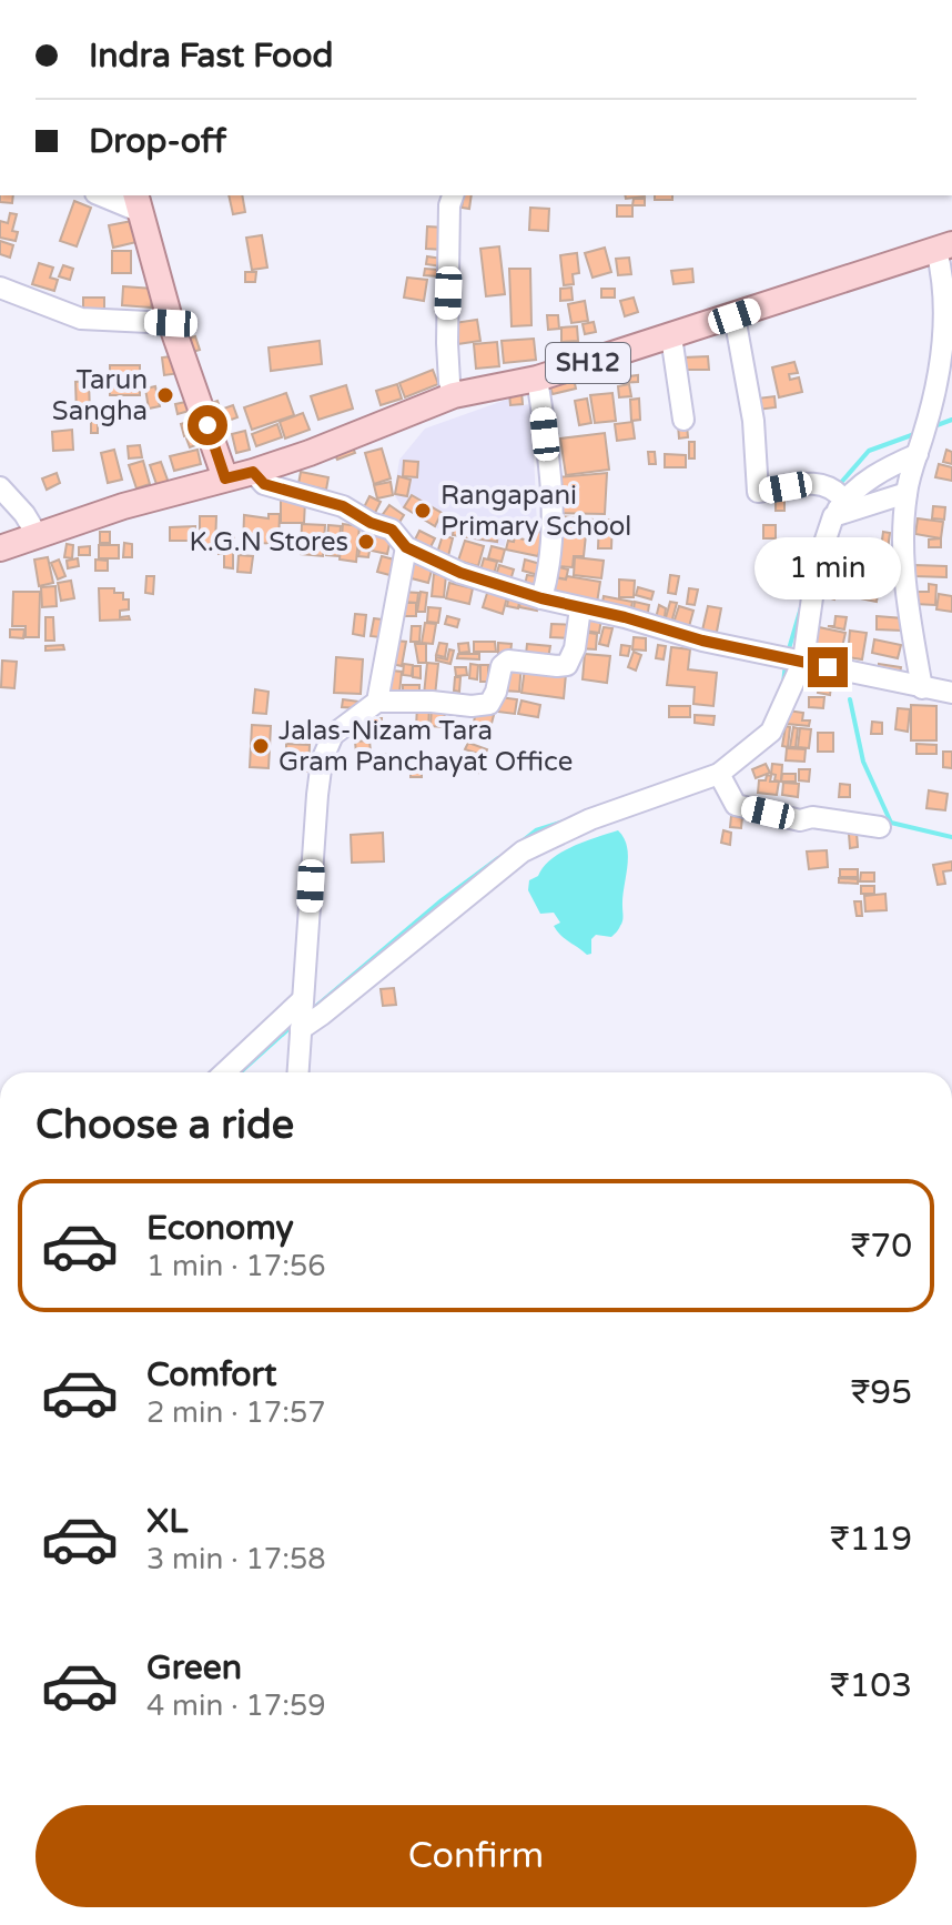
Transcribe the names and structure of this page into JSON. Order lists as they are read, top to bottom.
{
  "streets": {
    "main road": ["SH12"]
  },
  "places": [
    "Tarun Sangha",
    "Rangapani Primary School",
    "K.G.N Stores",
    "Jalas-Nizam Tara Gram Panchayat Office"
  ],
  "page": {
    "banner": ["Indra Fast Food", "Drop-off"],
    "bubble": "1 min",
    "heading": "Choose a ride",
    "list": [
      {
        "name": "Economy",
        "note": "1 min · 17:56",
        "value": "₹70"
      },
      {
        "name": "Comfort",
        "note": "2 min · 17:57",
        "value": "₹95"
      },
      {
        "name": "XL",
        "note": "3 min · 17:58",
        "value": "₹119"
      },
      {
        "name": "Green",
        "note": "4 min · 17:59",
        "value": "₹103"
      }
    ],
    "buttons": "Confirm"
  }
}
